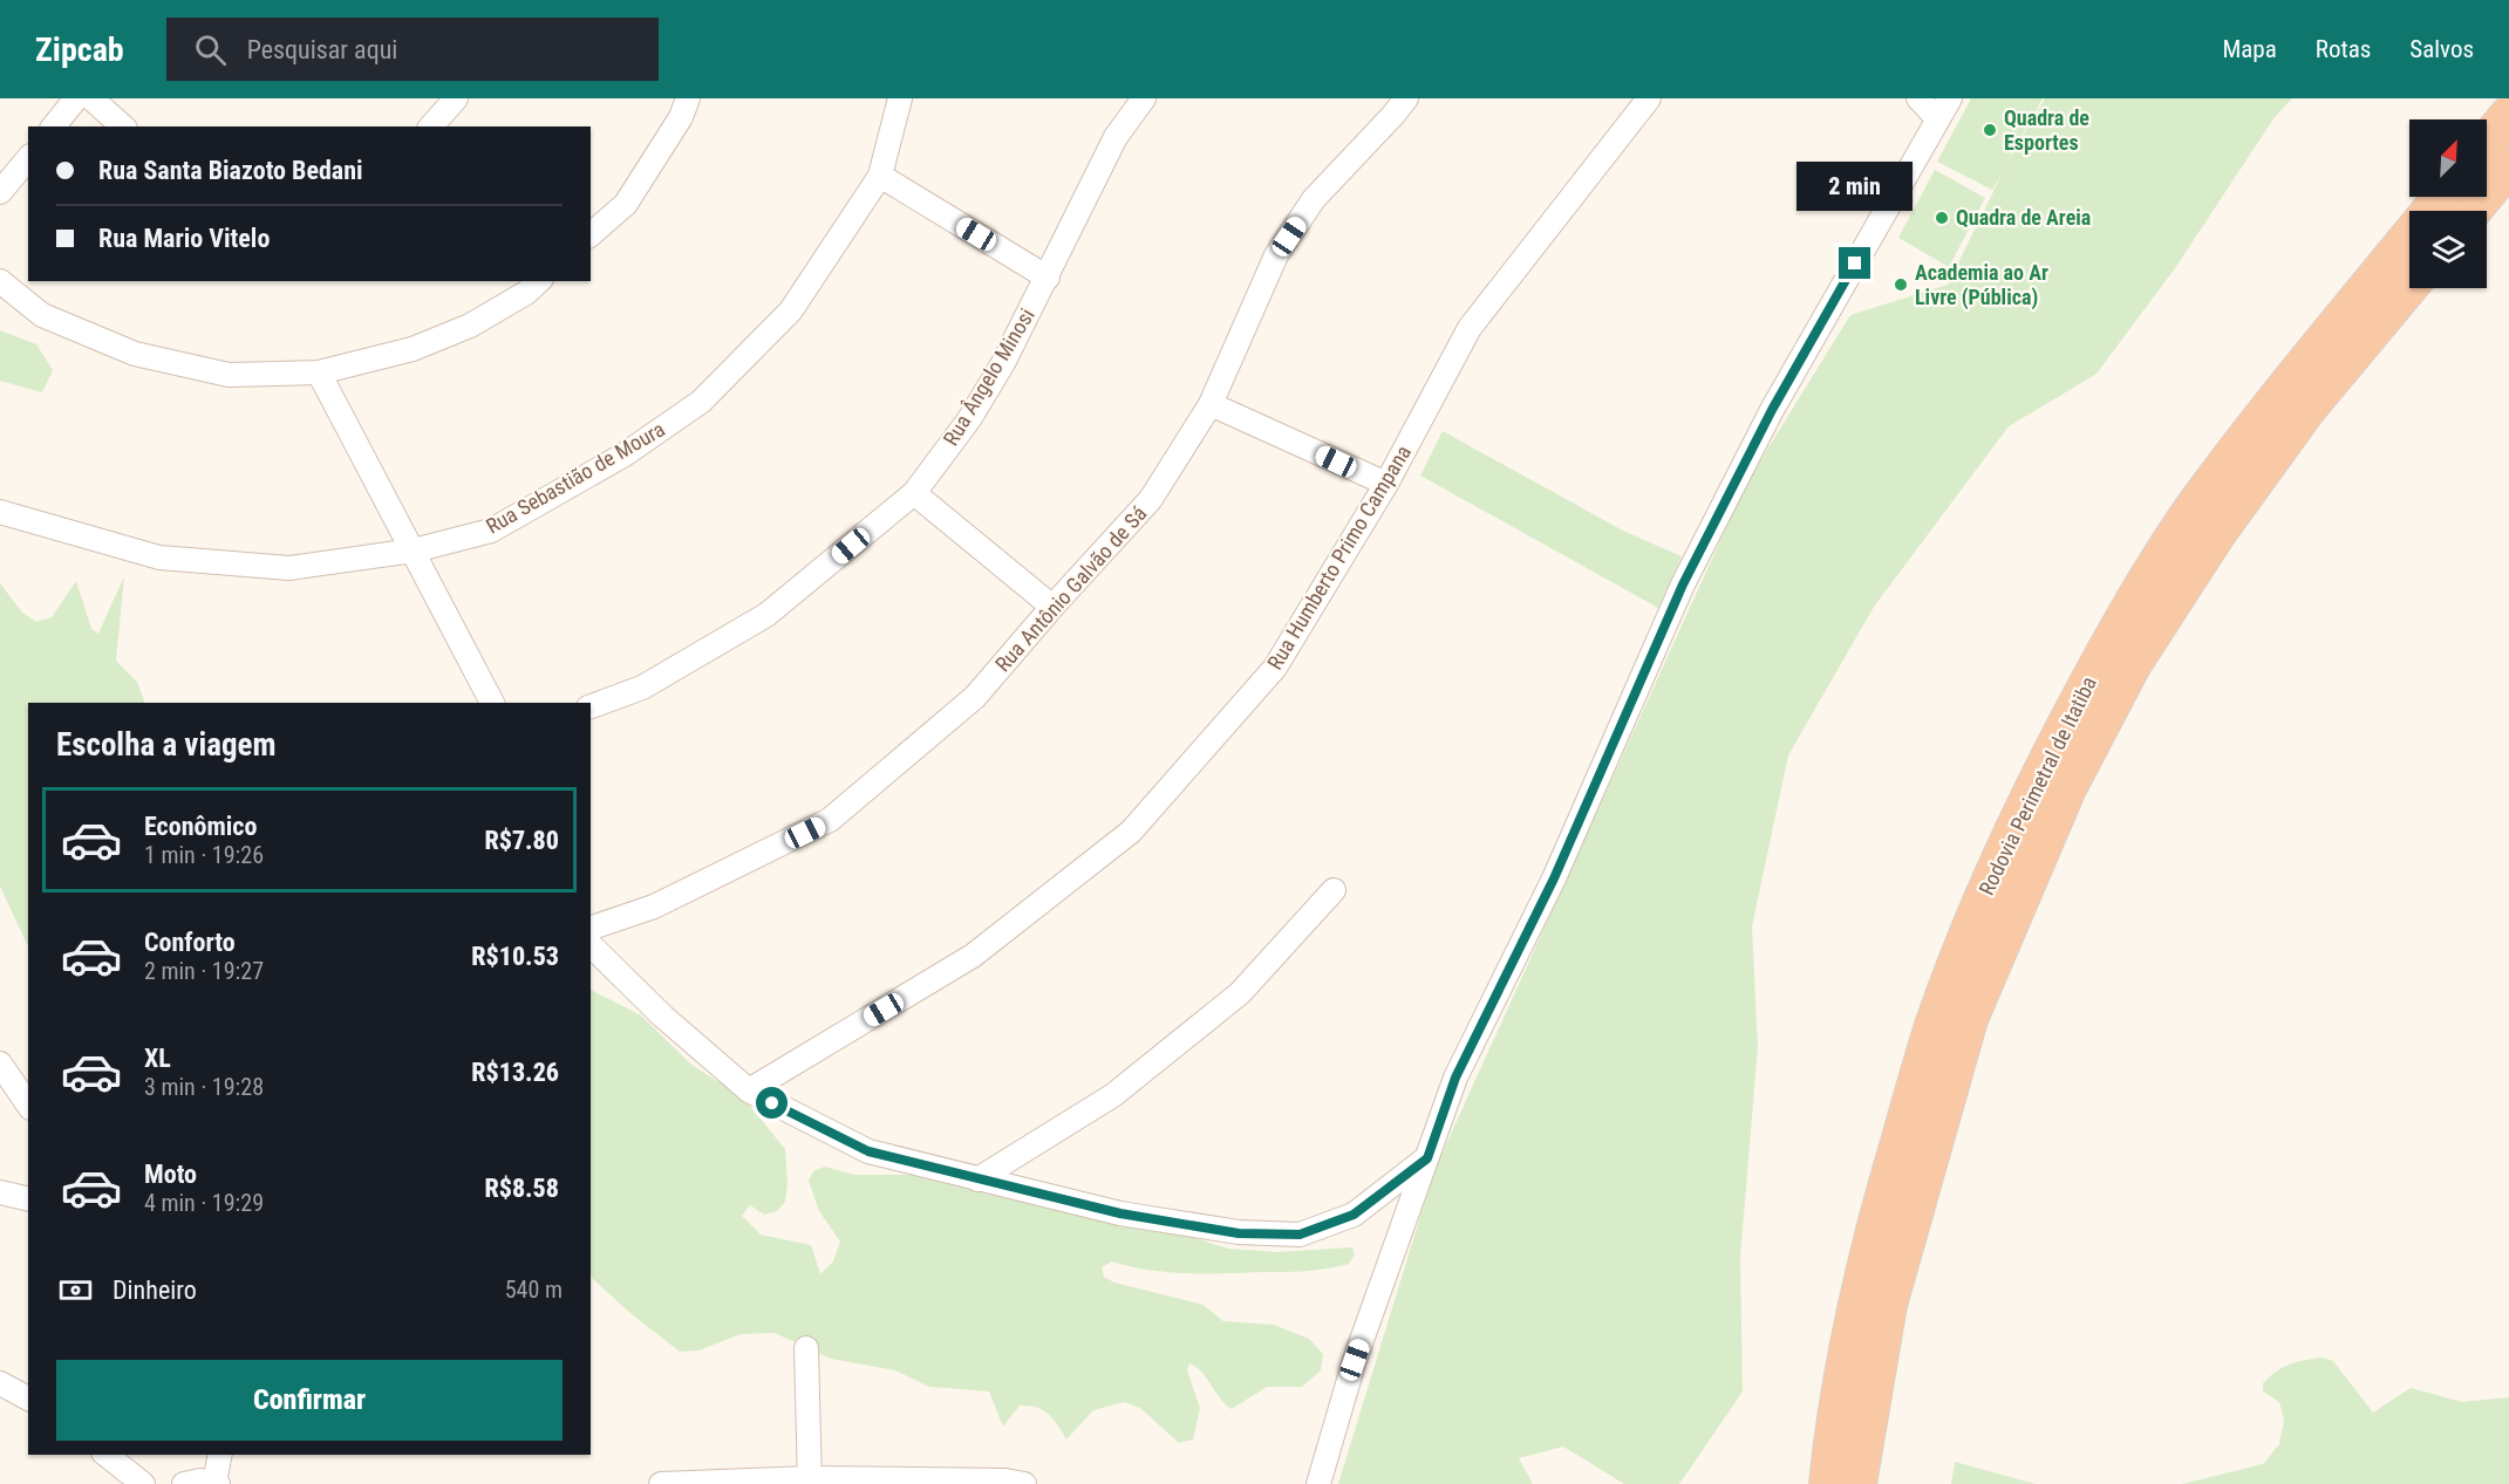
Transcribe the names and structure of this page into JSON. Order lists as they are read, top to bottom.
{
  "streets": {
    "highway": ["Rodovia Perimetral de Itatiba"],
    "street": [
      "Rua Ângelo Minosi",
      "Rua Sebastião de Moura",
      "Rua Humberto Primo Campana",
      "Rua Antônio Galvão de Sá"
    ]
  },
  "places": ["Quadra de Esportes", "Quadra de Areia", "Academia ao Ar Livre (Pública)"],
  "north": "top right",
  "page": {
    "header": "Zipcab",
    "search": "Pesquisar aqui",
    "nav": ["Mapa", "Rotas", "Salvos"],
    "banner": ["Rua Santa Biazoto Bedani", "Rua Mario Vitelo"],
    "bubble": "2 min",
    "heading": "Escolha a viagem",
    "list": [
      {
        "name": "Econômico",
        "note": "1 min · 19:26",
        "value": "R$7.80"
      },
      {
        "name": "Conforto",
        "note": "2 min · 19:27",
        "value": "R$10.53"
      },
      {
        "name": "XL",
        "note": "3 min · 19:28",
        "value": "R$13.26"
      },
      {
        "name": "Moto",
        "note": "4 min · 19:29",
        "value": "R$8.58"
      }
    ],
    "pay": ["Dinheiro", "540 m"],
    "buttons": "Confirmar"
  }
}
